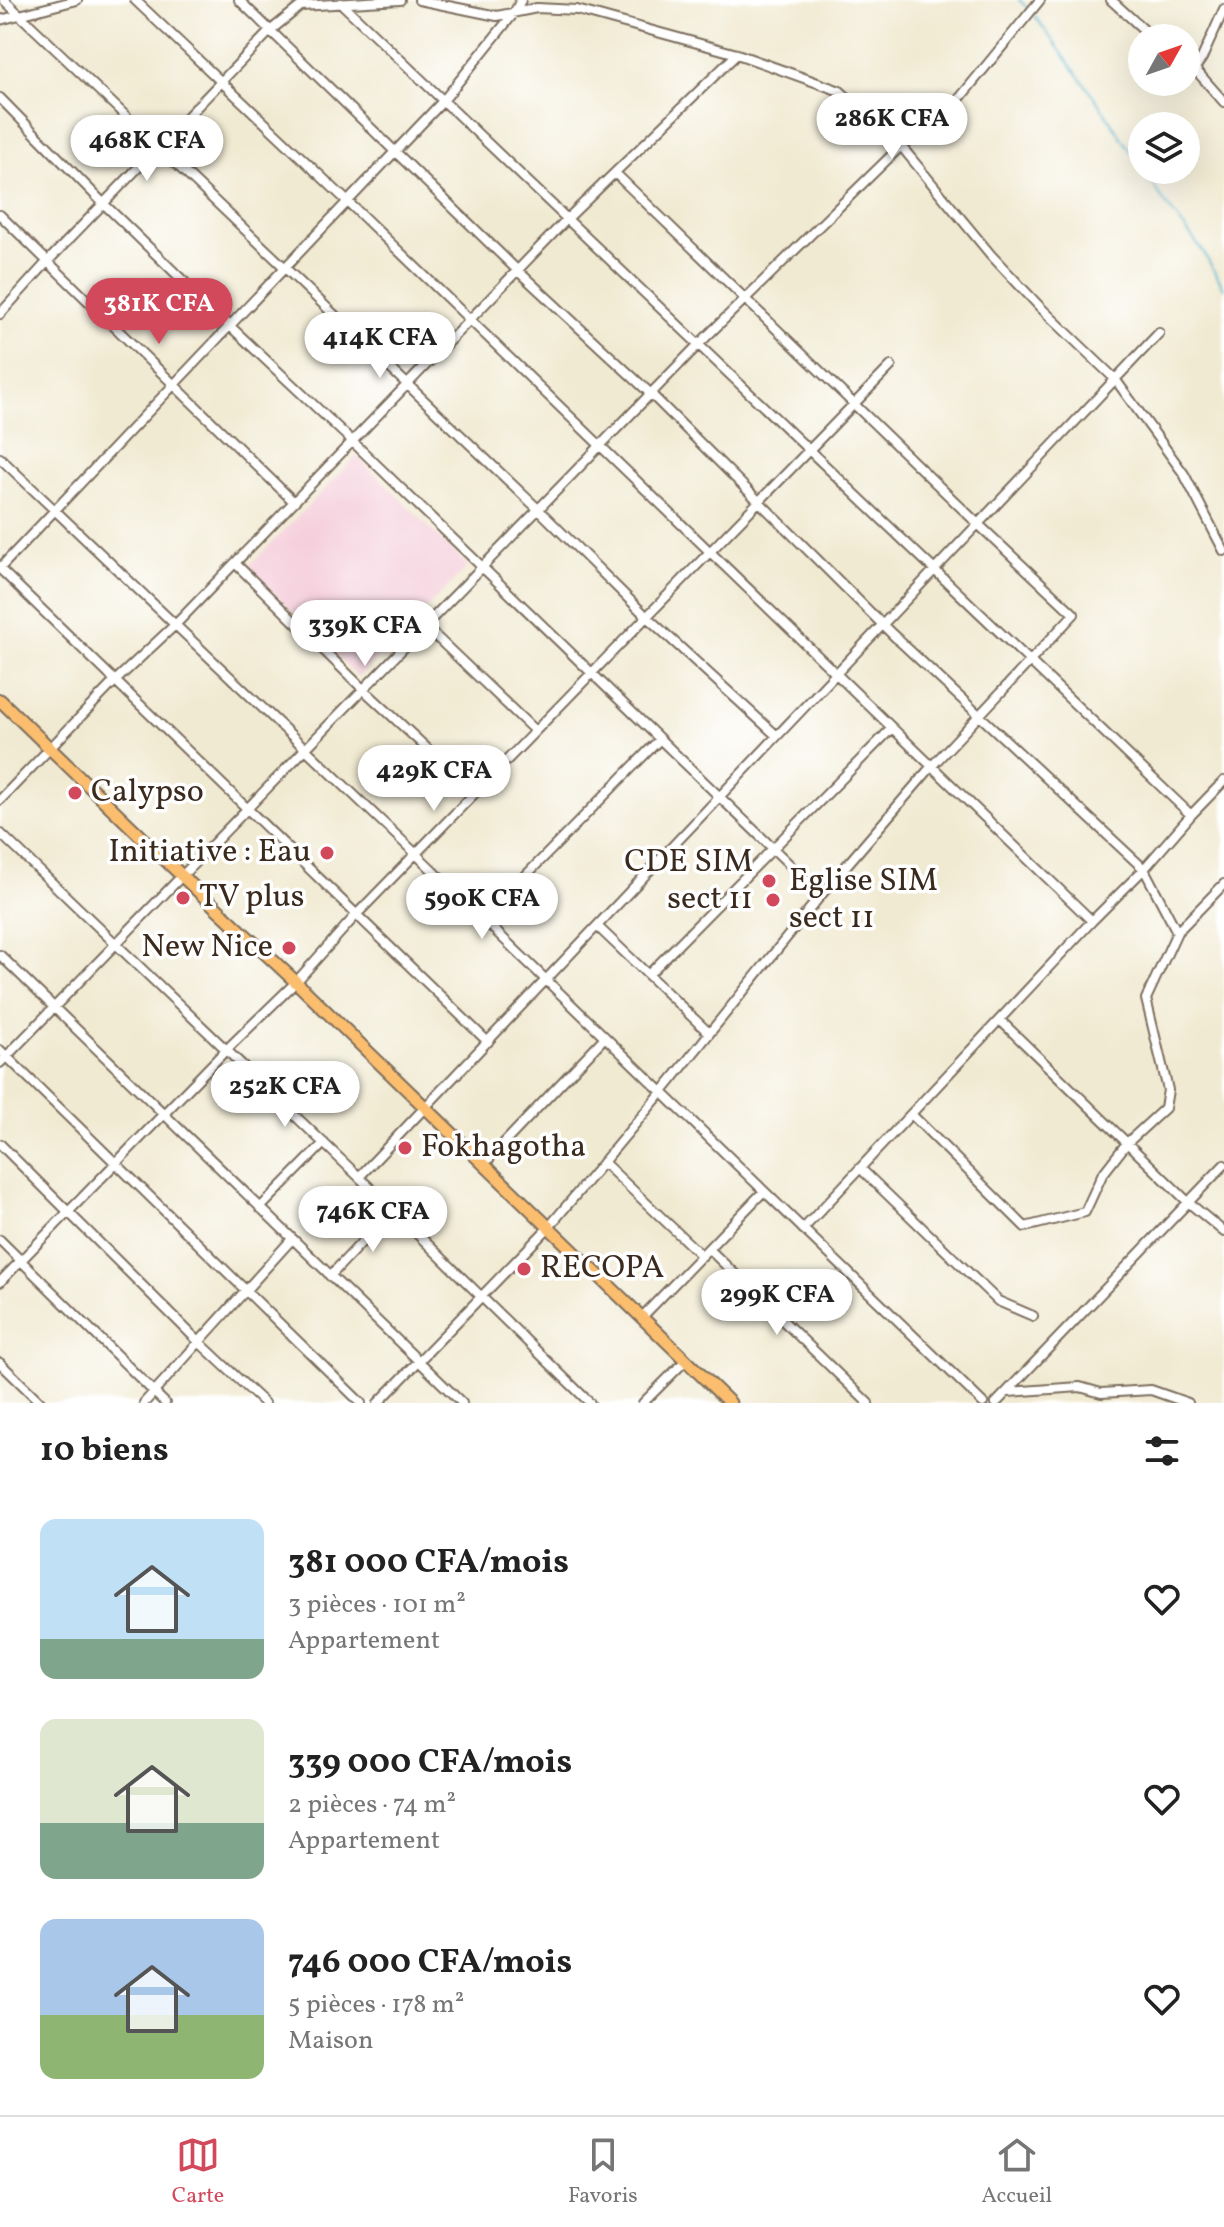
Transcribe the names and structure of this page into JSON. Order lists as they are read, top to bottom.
{
  "places": [
    "Calypso",
    "Initiative : Eau",
    "CDE SIM sect 11",
    "TV plus",
    "Eglise SIM sect 11",
    "New Nice",
    "Fokhagotha",
    "RECOPA"
  ],
  "north": "top right",
  "page": {
    "price": [
      "286K CFA",
      "468K CFA",
      "381K CFA",
      "414K CFA",
      "339K CFA",
      "429K CFA",
      "590K CFA",
      "252K CFA",
      "746K CFA",
      "299K CFA"
    ],
    "heading": "10 biens",
    "list": [
      {
        "name": "381 000 CFA/mois",
        "note": "3 pièces · 101 m² · Appartement"
      },
      {
        "name": "339 000 CFA/mois",
        "note": "2 pièces · 74 m² · Appartement"
      },
      {
        "name": "746 000 CFA/mois",
        "note": "5 pièces · 178 m² · Maison"
      }
    ],
    "tabs": ["Carte", "Favoris", "Accueil"]
  }
}
